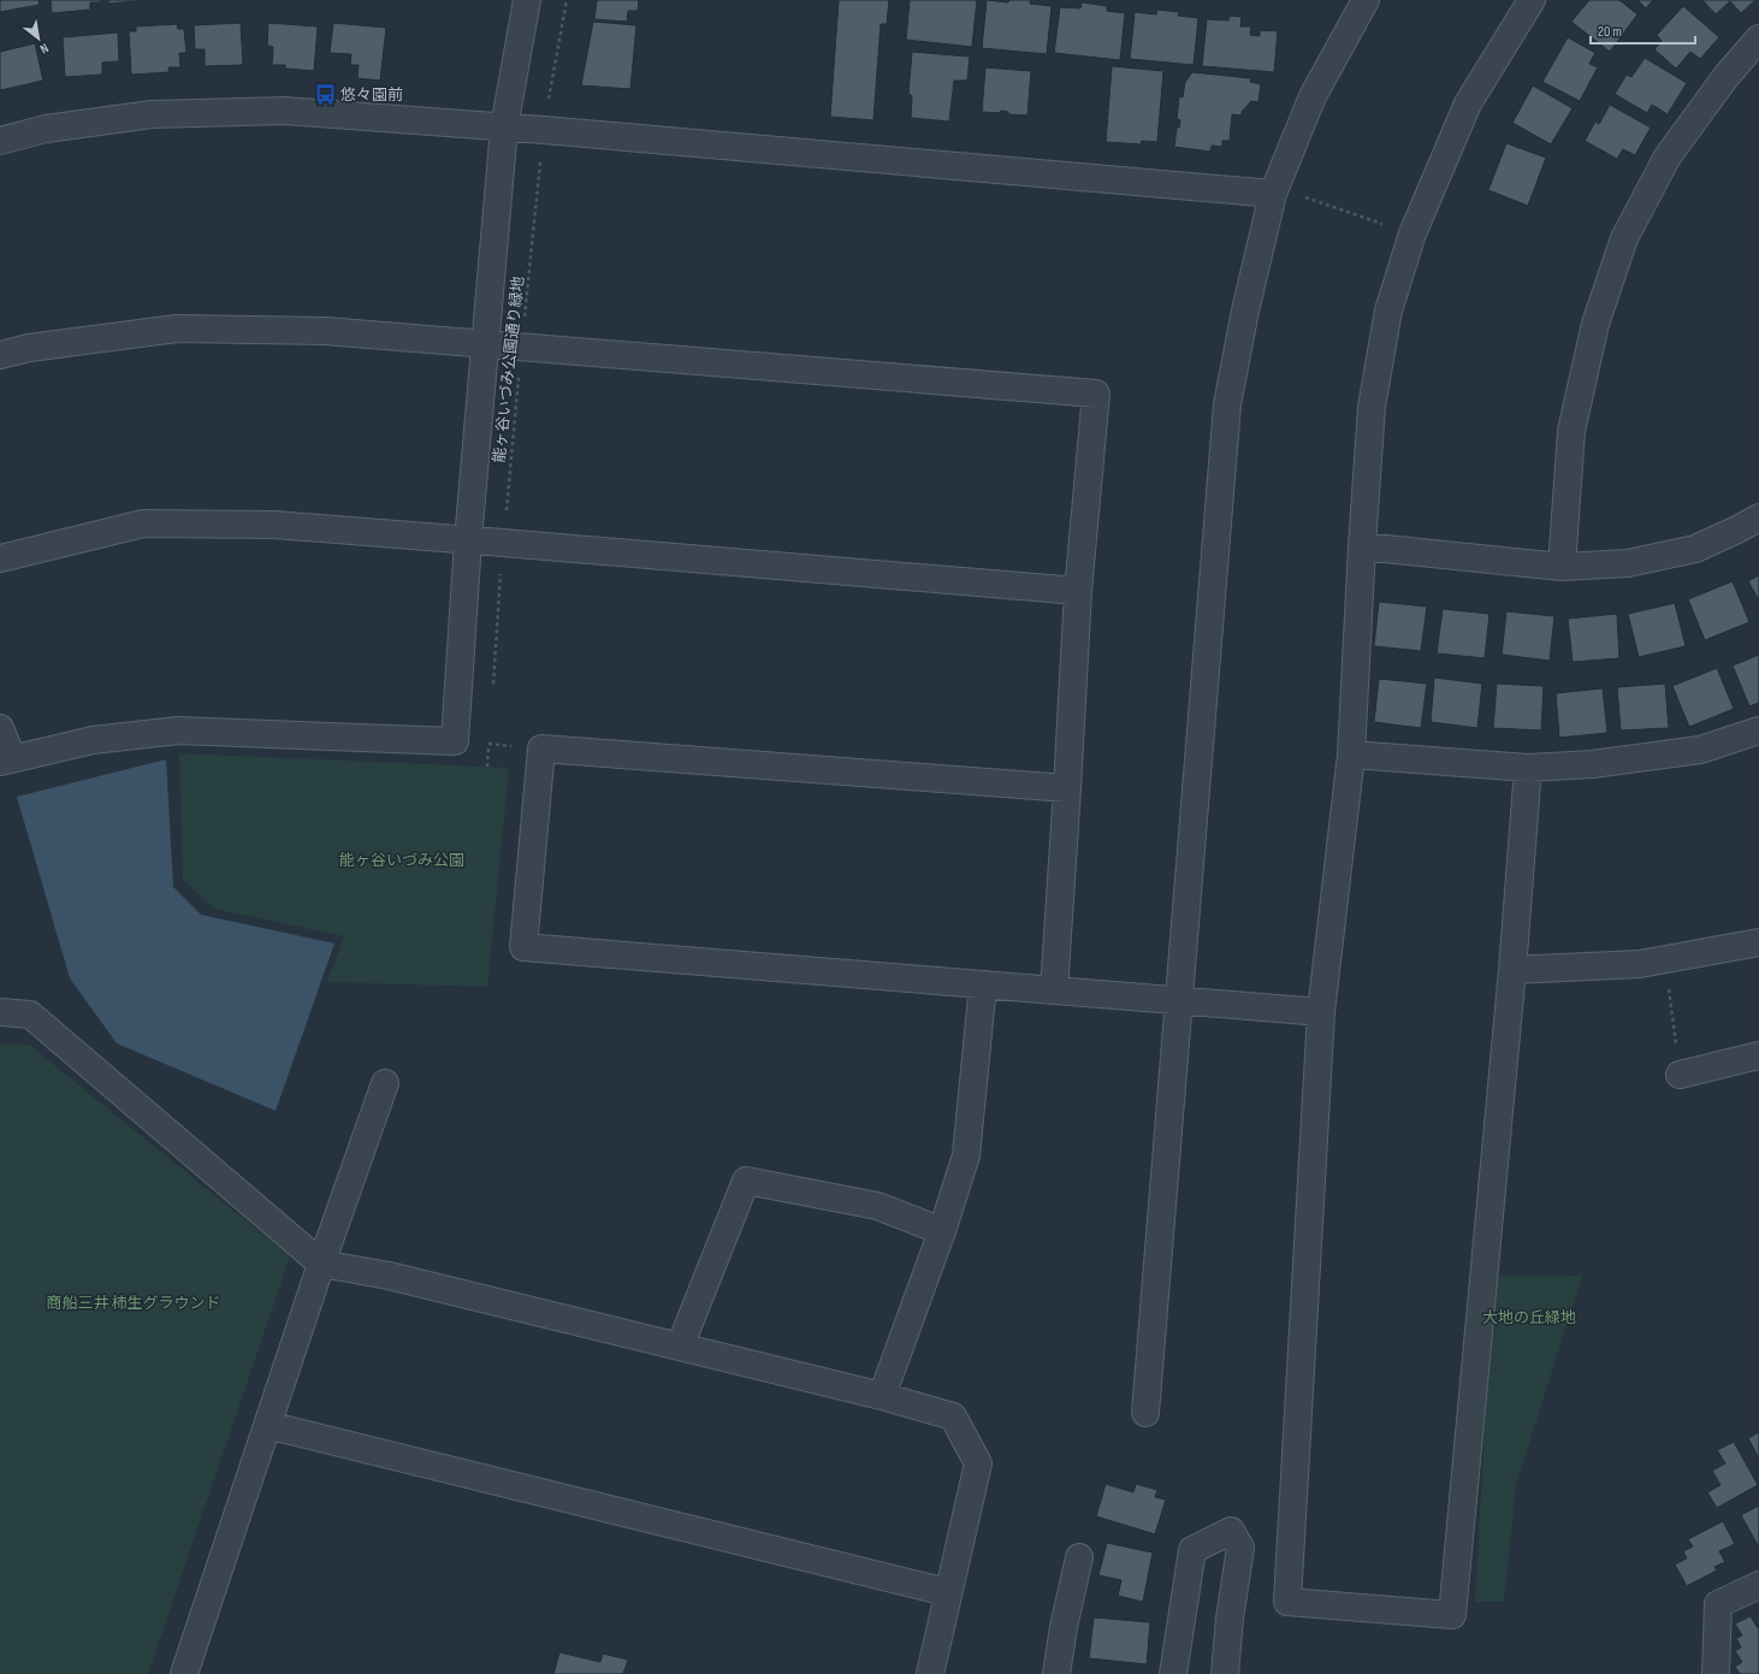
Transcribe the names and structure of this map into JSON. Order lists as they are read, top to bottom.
{
  "streets": {
    "path": ["能ヶ谷いづみ公園通り緑地"]
  },
  "parks": ["能ヶ谷いづみ公園", "商船三井 柿生グラウンド", "大地の丘緑地"],
  "places": {
    "bus stop": ["悠々園前"]
  },
  "scale_bar": "20 m",
  "north": "bottom right"
}
